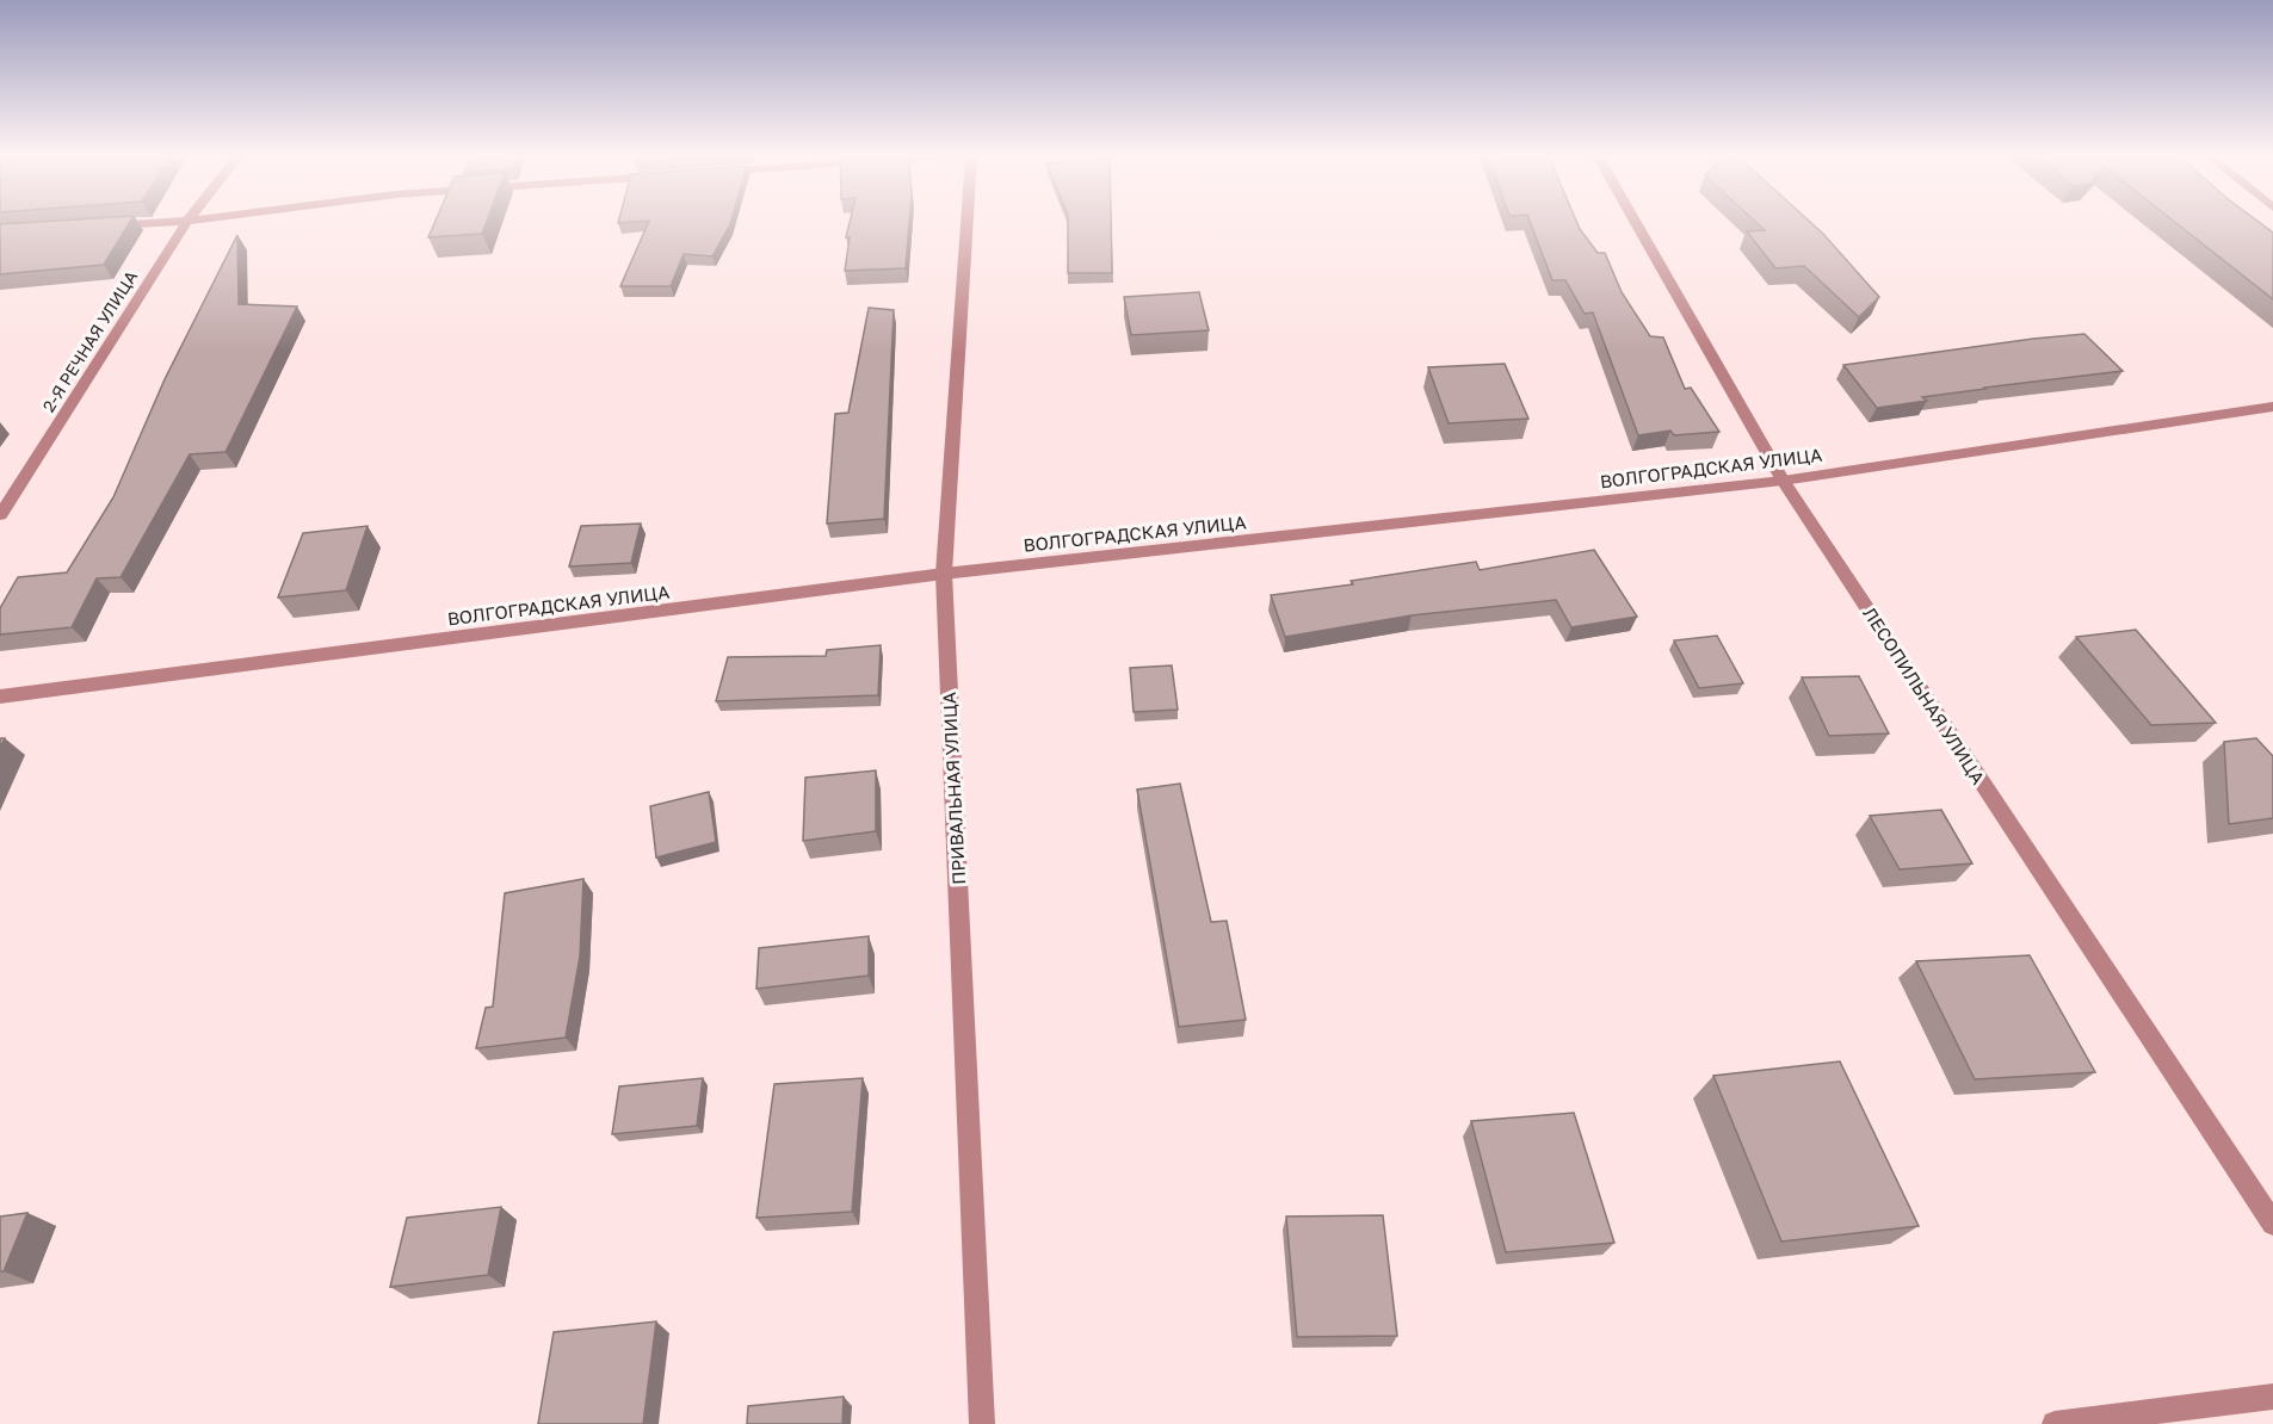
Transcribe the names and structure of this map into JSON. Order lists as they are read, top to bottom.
{
  "streets": {
    "street": [
      "2-Я РЕЧНАЯ УЛИЦА",
      "ВОЛГОГРАДСКАЯ УЛИЦА",
      "ЛЕСОПИЛЬНАЯ УЛИЦА",
      "ПРИВАЛЬНАЯ УЛИЦА"
    ]
  },
  "crossings": [
    ["ВОЛГОГРАДСКАЯ УЛИЦА", "ЛЕСОПИЛЬНАЯ УЛИЦА"],
    ["ВОЛГОГРАДСКАЯ УЛИЦА", "ПРИВАЛЬНАЯ УЛИЦА"]
  ]
}
